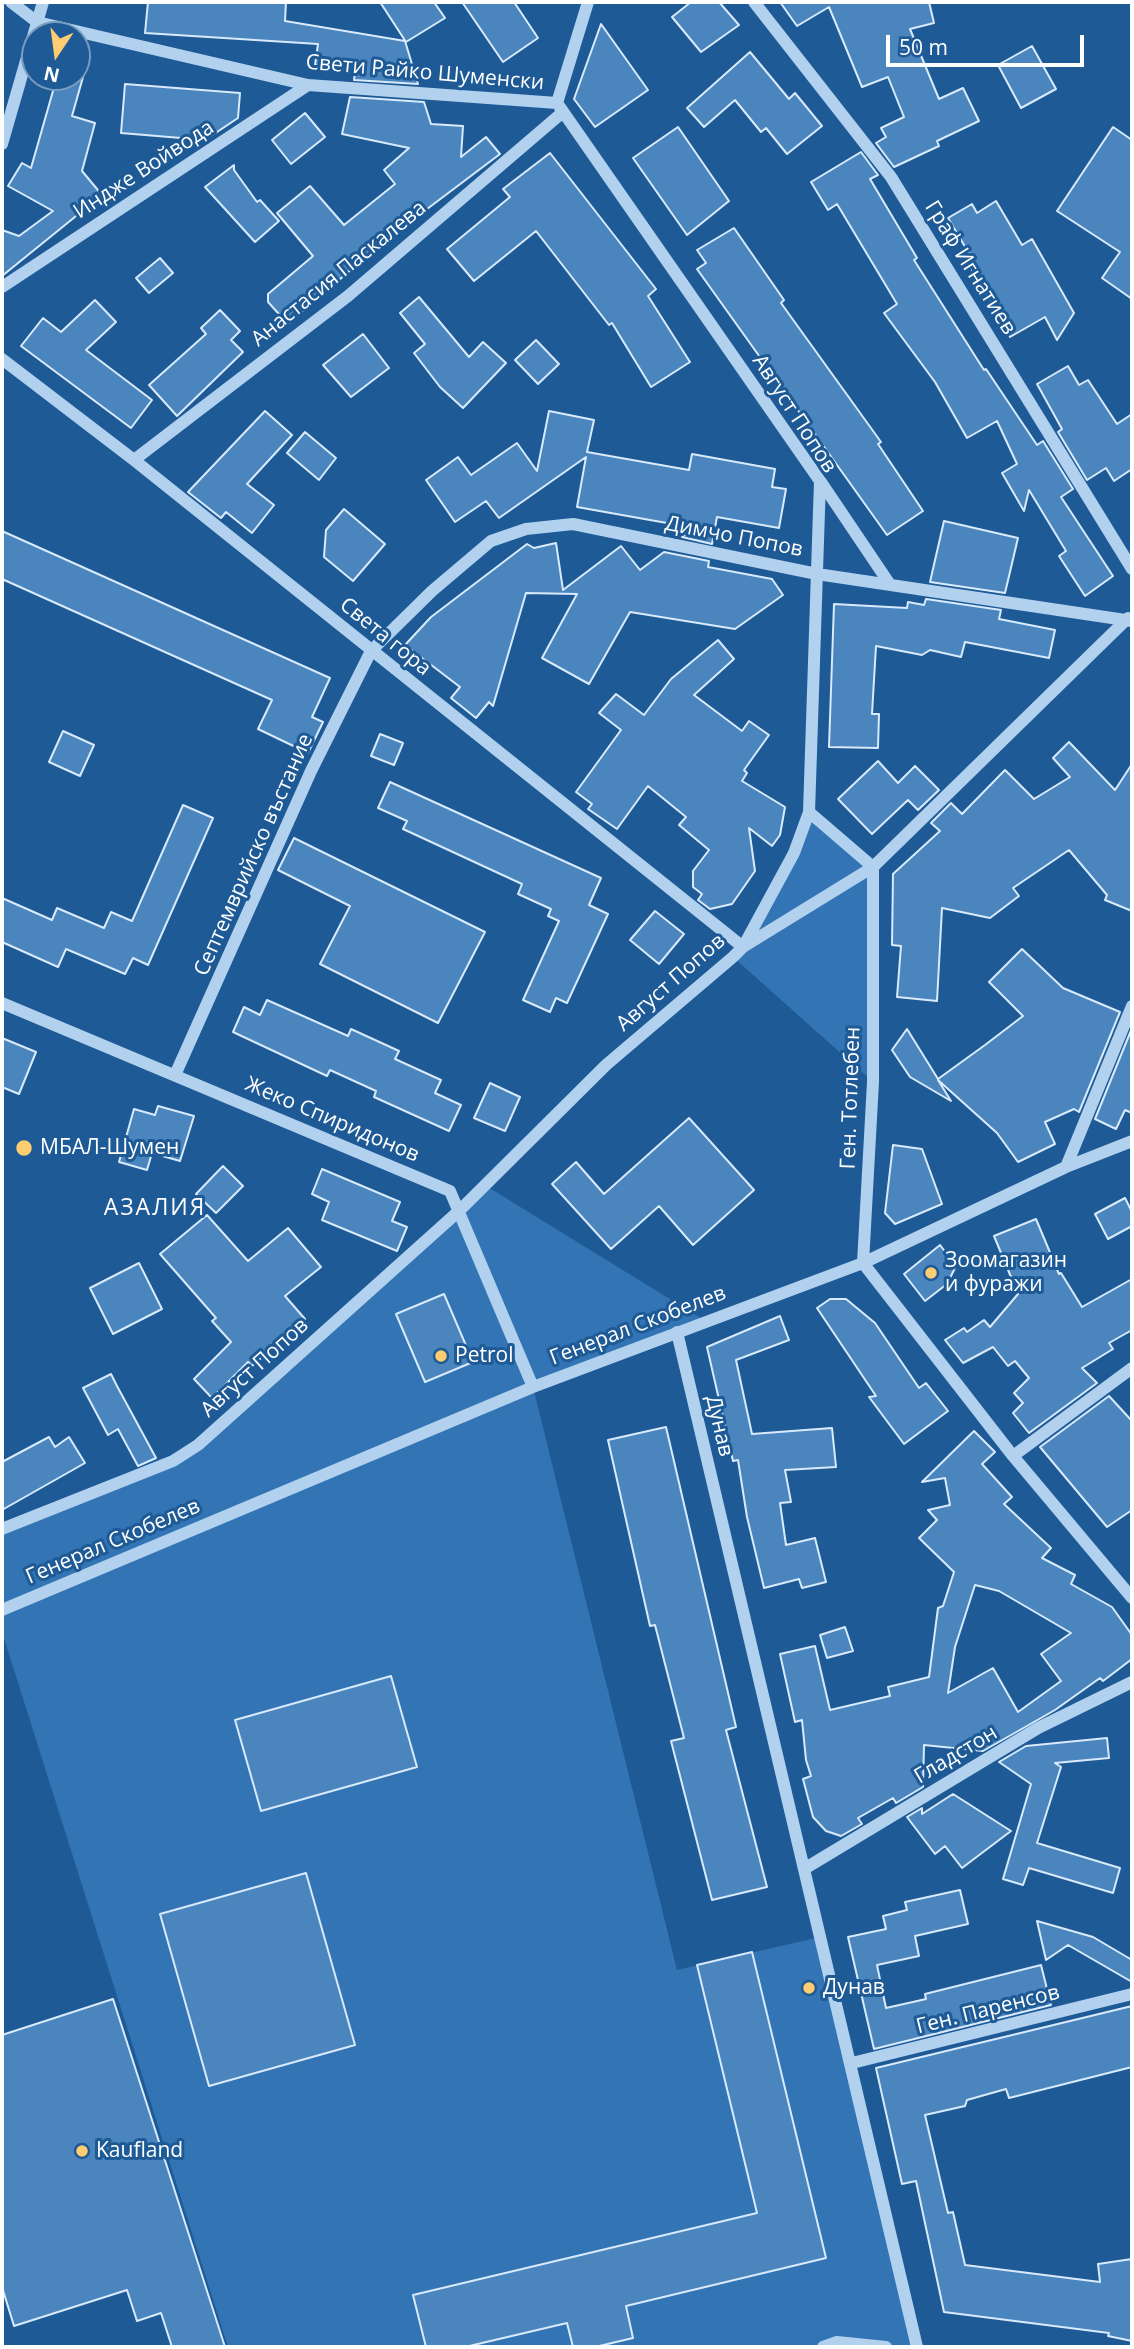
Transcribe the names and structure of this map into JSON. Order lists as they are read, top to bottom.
{
  "streets": {
    "street": [
      "Свети Райко Шуменски",
      "Индже Войвода",
      "Граф Игнатиев",
      "Анастасия Паскалева",
      "Август Попов",
      "Димчо Попов",
      "Света гора",
      "Септемврийско въстание",
      "Ген. Тотлебен",
      "Жеко Спиридонов",
      "Генерал Скобелев",
      "Дунав",
      "Гладстон",
      "Ген. Паренсов"
    ]
  },
  "crossings": [
    ["Свети Райко Шуменски", "Индже Войвода"],
    ["Свети Райко Шуменски", "Анастасия Паскалева"],
    ["Свети Райко Шуменски", "Август Попов"],
    ["Анастасия Паскалева", "Август Попов"],
    ["Анастасия Паскалева", "Света гора"],
    ["Август Попов", "Димчо Попов"],
    ["Август Попов", "Света гора"],
    ["Август Попов", "Жеко Спиридонов"],
    ["Димчо Попов", "Света гора"],
    ["Димчо Попов", "Септемврийско въстание"],
    ["Света гора", "Септемврийско въстание"],
    ["Септемврийско въстание", "Жеко Спиридонов"],
    ["Ген. Тотлебен", "Генерал Скобелев"],
    ["Жеко Спиридонов", "Генерал Скобелев"],
    ["Генерал Скобелев", "Дунав"],
    ["Дунав", "Гладстон"],
    ["Дунав", "Ген. Паренсов"]
  ],
  "districts": ["АЗАЛИЯ"],
  "places": [
    "МБАЛ-Шумен",
    "Зоомагазин и фуражи",
    "Petrol",
    "Дунав",
    "Kaufland"
  ],
  "scale_bar": "50 m",
  "north": "bottom"
}
